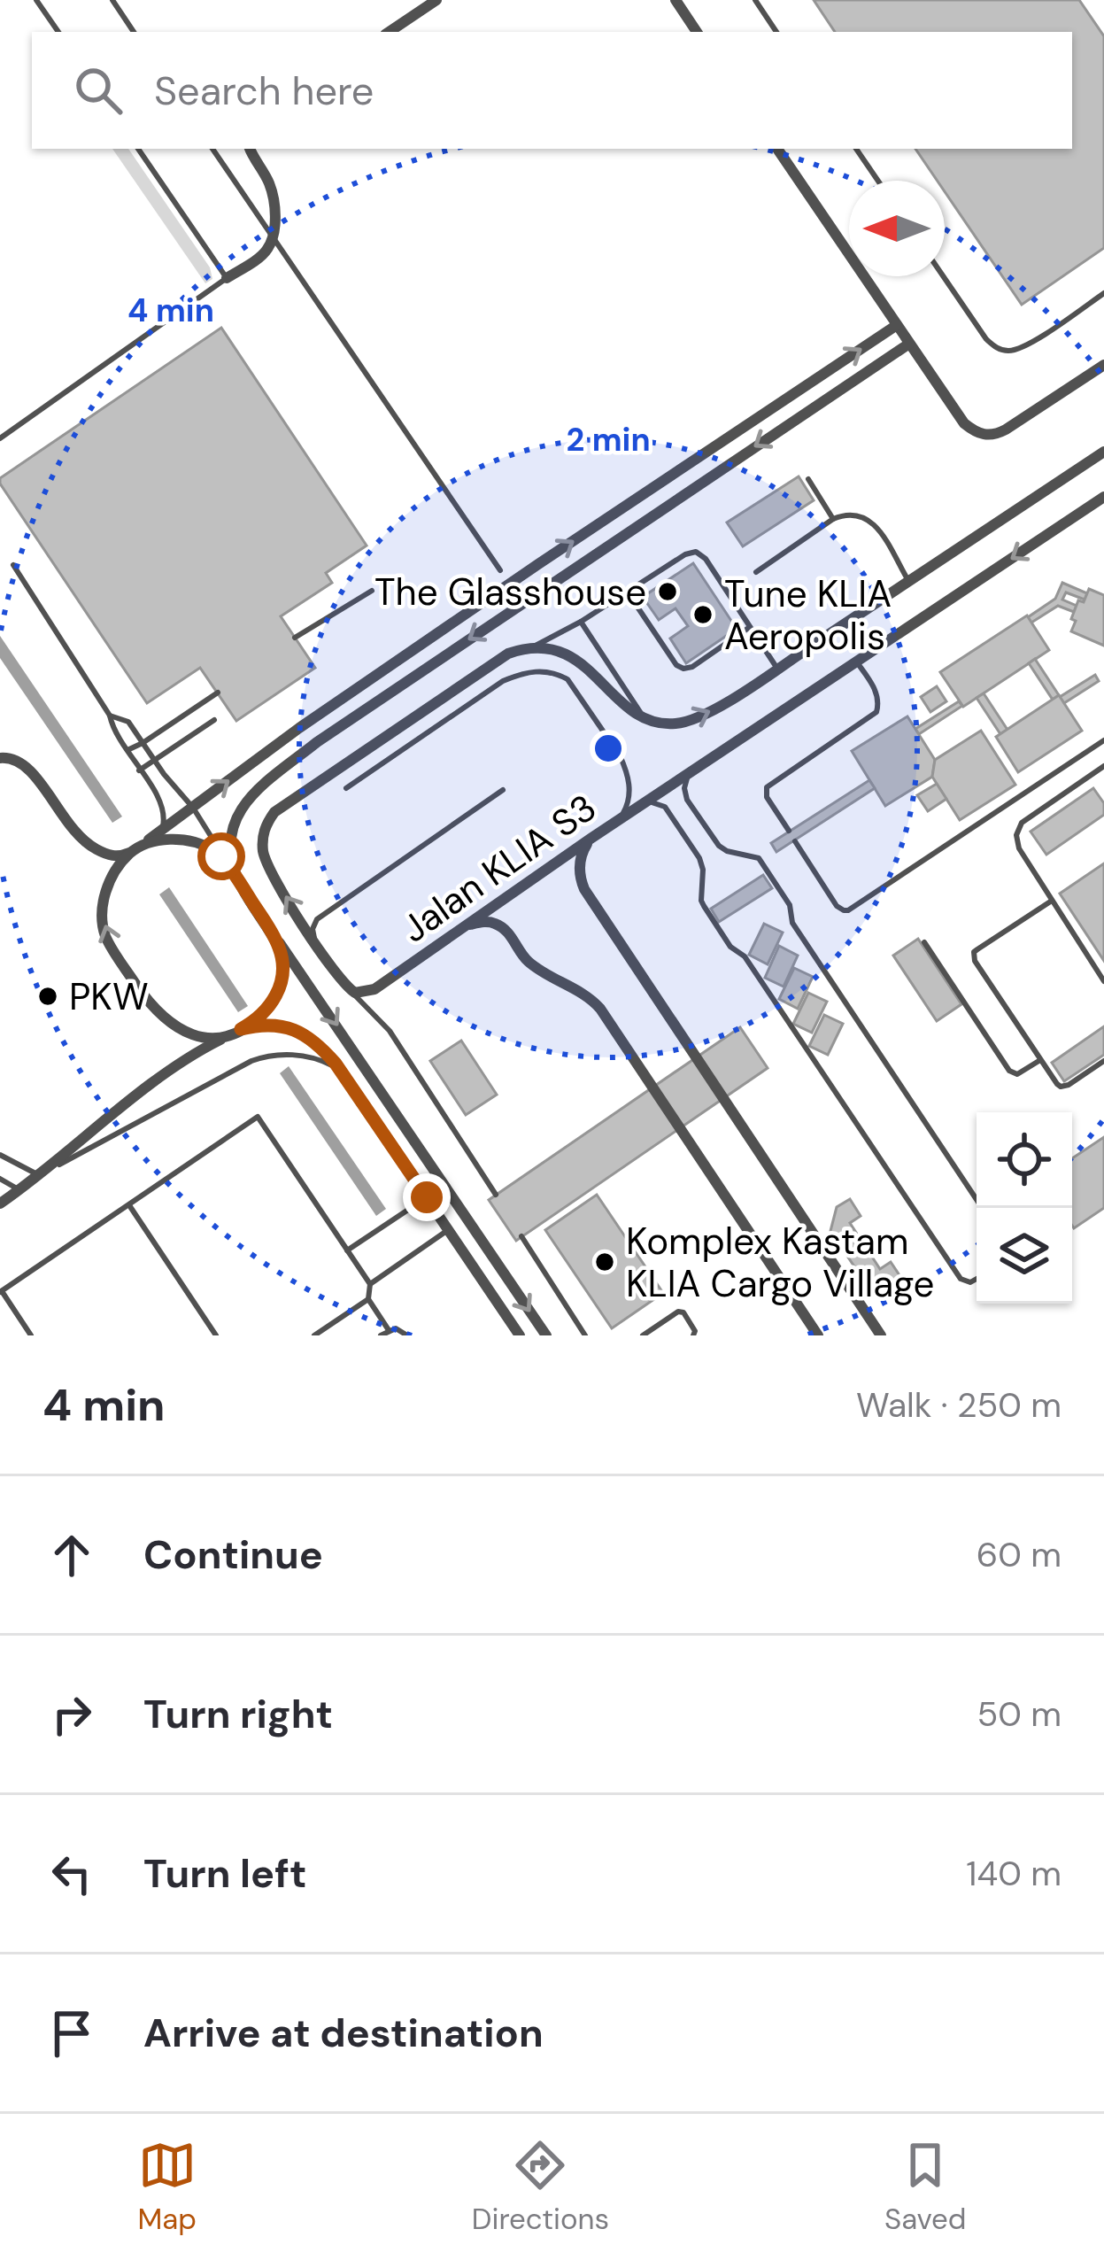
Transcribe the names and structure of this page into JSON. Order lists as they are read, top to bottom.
{
  "streets": {
    "street": ["Jalan KLIA S3"]
  },
  "places": [
    "The Glasshouse",
    "Tune KLIA Aeropolis",
    "PKW",
    "Komplex Kastam KLIA Cargo Village"
  ],
  "north": "left",
  "page": {
    "search": "Search here",
    "heading": ["4 min", "Walk · 250 m"],
    "list": [
      ["Continue", "60 m"],
      ["Turn right", "50 m"],
      ["Turn left", "140 m"],
      "Arrive at destination"
    ],
    "nav": ["Map", "Directions", "Saved"]
  },
  "rings": ["4 min", "2 min"]
}
